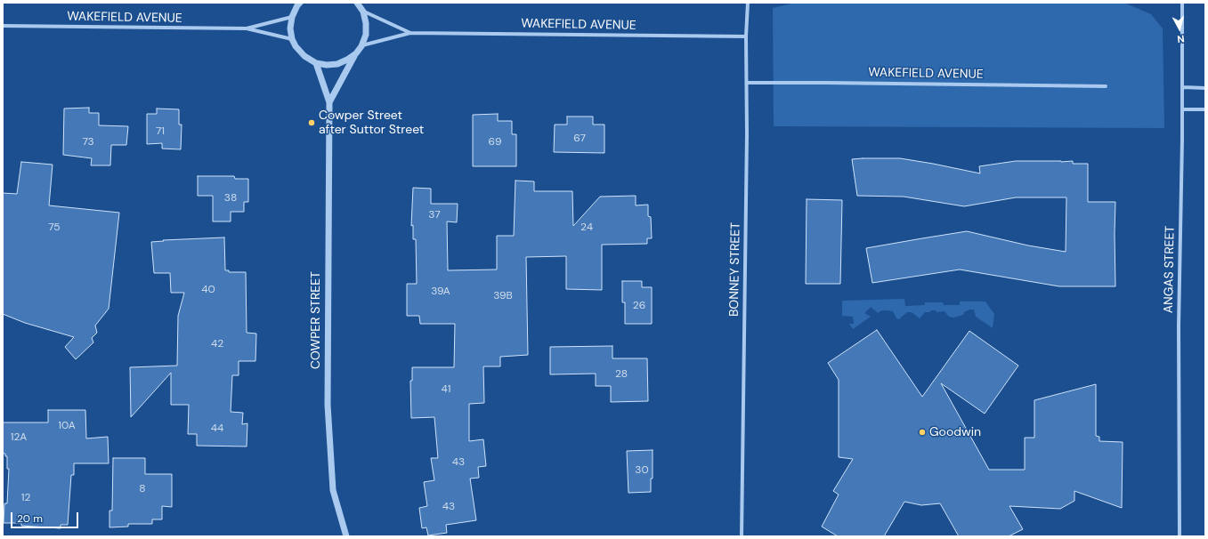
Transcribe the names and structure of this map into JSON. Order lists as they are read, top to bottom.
{
  "streets": {
    "street": [
      "WAKEFIELD AVENUE",
      "BONNEY STREET",
      "ANGAS STREET",
      "COWPER STREET"
    ]
  },
  "crossings": [
    ["WAKEFIELD AVENUE", "BONNEY STREET"]
  ],
  "places": ["Cowper Street after Suttor Street", "Goodwin"],
  "house_numbers": [
    "71",
    "67",
    "73",
    "69",
    "38",
    "37",
    "75",
    "24",
    "40",
    "39A",
    "39B",
    "26",
    "42",
    "28",
    "41",
    "10A",
    "44",
    "12A",
    "43",
    "30",
    "8",
    "12",
    "43"
  ],
  "scale_bar": "20 m",
  "north": "bottom"
}
